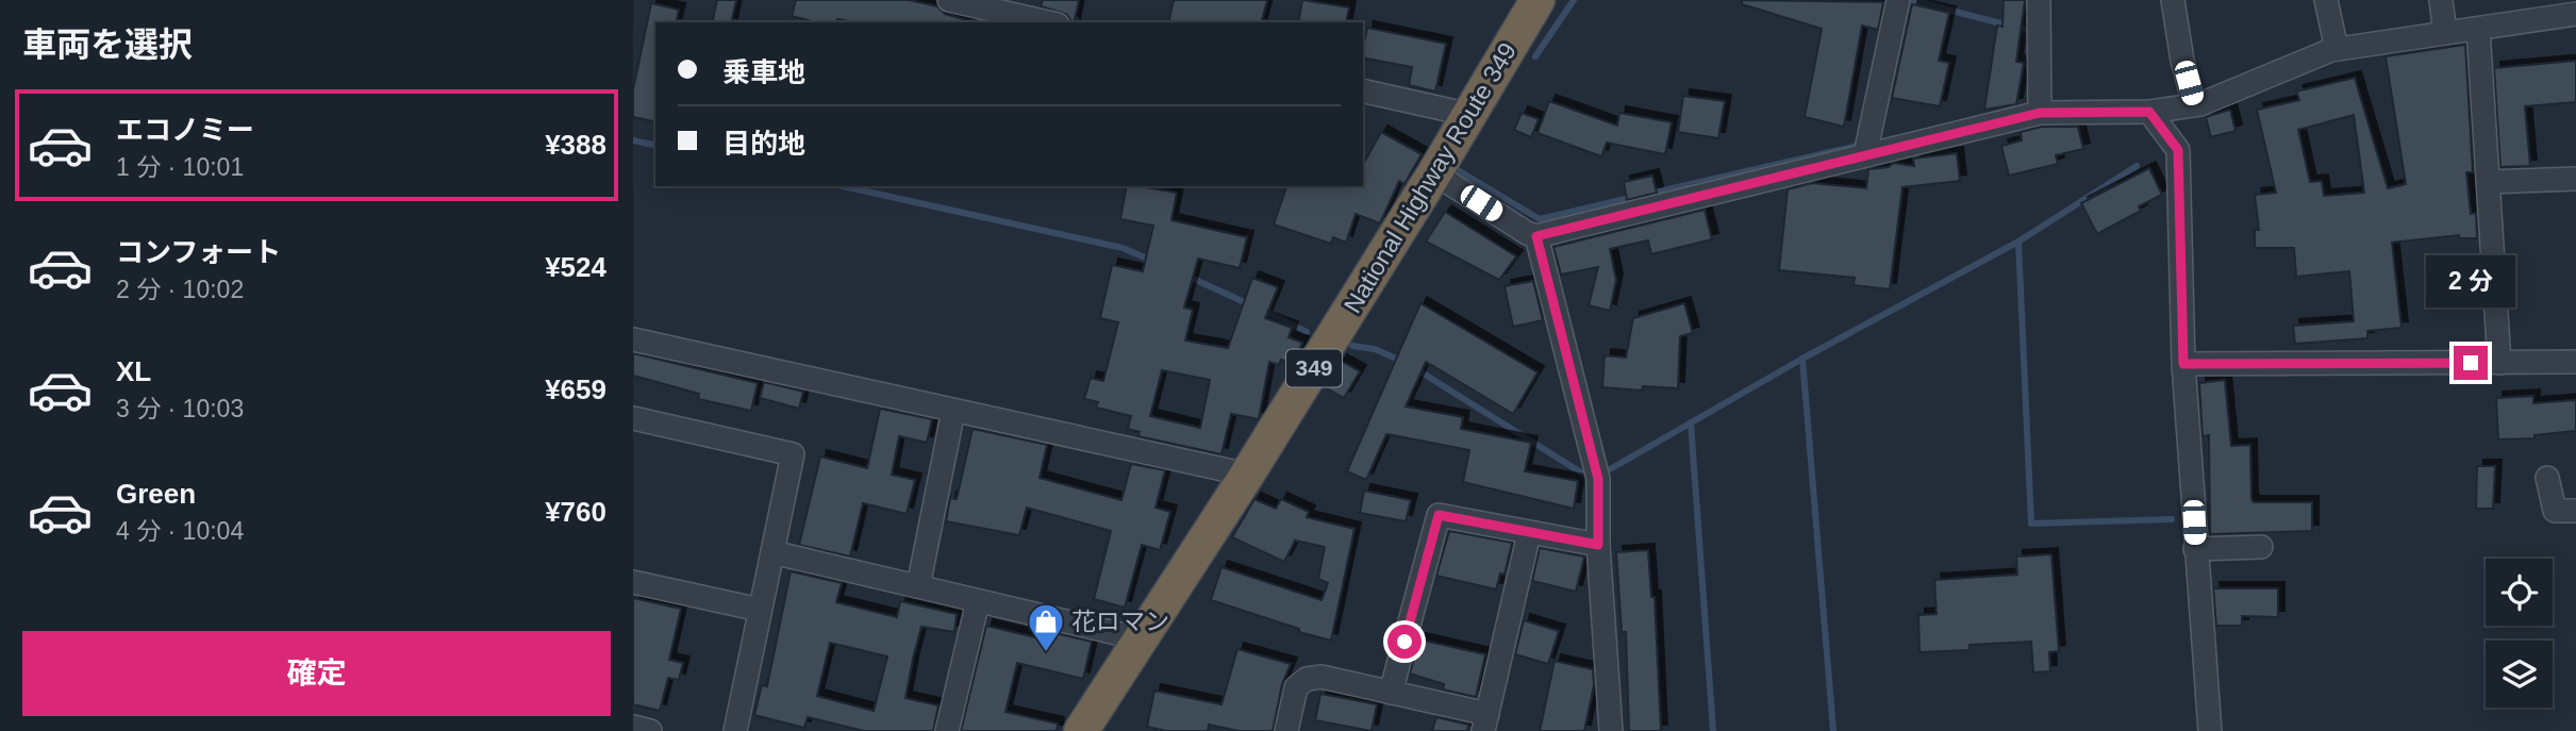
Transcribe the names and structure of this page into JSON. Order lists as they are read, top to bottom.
{
  "streets": {
    "highway": ["National Highway Route 349", "349"]
  },
  "places": {
    "shop": ["花ロマン"]
  },
  "page": {
    "heading": "車両を選択",
    "banner": ["乗車地", "目的地"],
    "list": [
      {
        "name": "エコノミー",
        "note": "1 分 · 10:01",
        "value": "¥388"
      },
      {
        "name": "コンフォート",
        "note": "2 分 · 10:02",
        "value": "¥524"
      },
      {
        "name": "XL",
        "note": "3 分 · 10:03",
        "value": "¥659"
      },
      {
        "name": "Green",
        "note": "4 分 · 10:04",
        "value": "¥760"
      }
    ],
    "bubble": "2 分",
    "buttons": "確定"
  }
}
